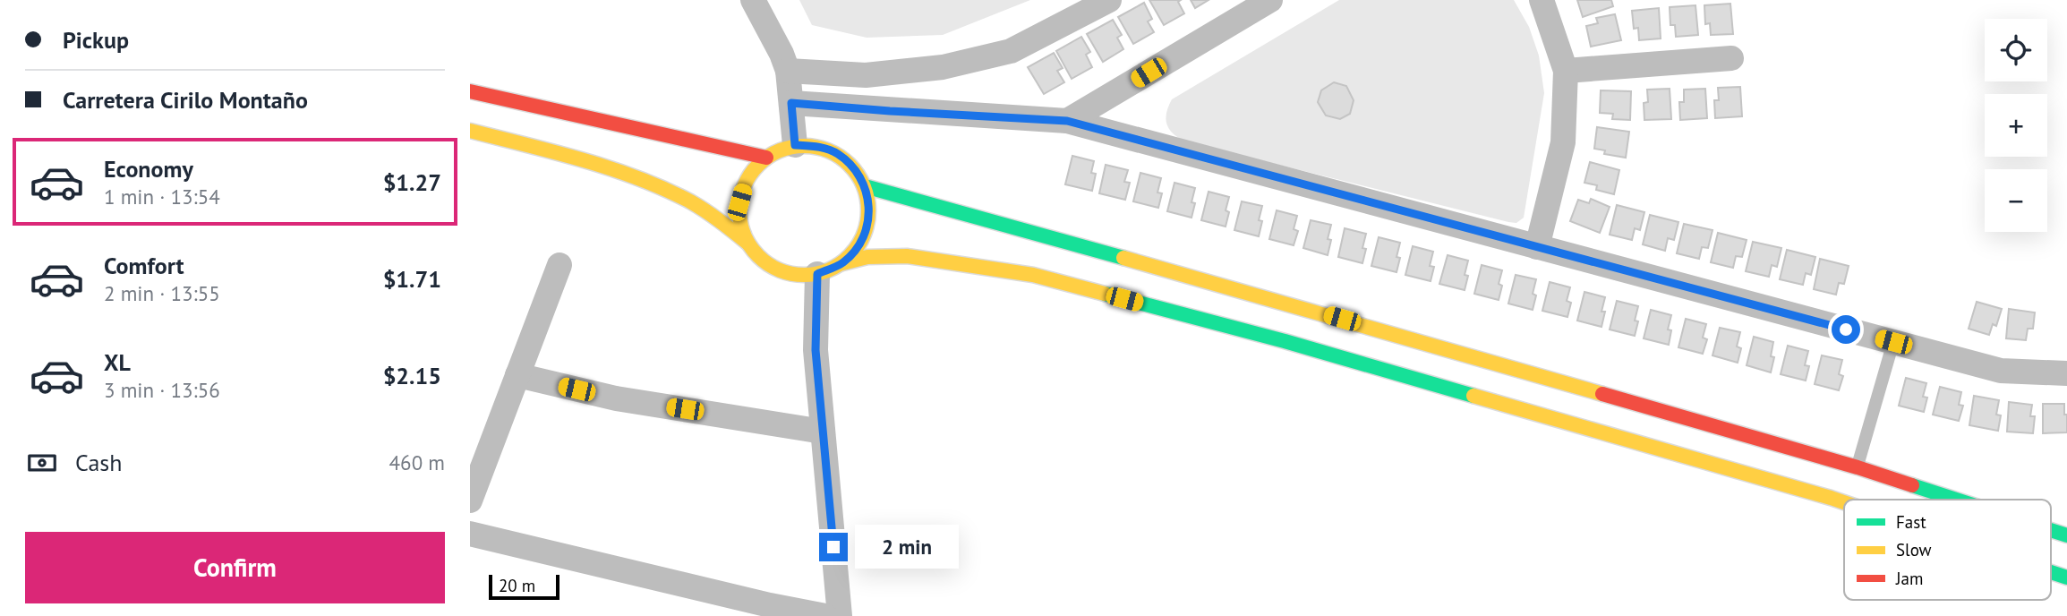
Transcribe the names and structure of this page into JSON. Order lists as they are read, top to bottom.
{
  "legend": ["Fast", "Slow", "Jam"],
  "scale_bar": "20 m",
  "page": {
    "banner": ["Pickup", "Carretera Cirilo Montaño"],
    "map_buttons": ["+", "−"],
    "list": [
      {
        "name": "Economy",
        "note": "1 min · 13:54",
        "value": "$1.27"
      },
      {
        "name": "Comfort",
        "note": "2 min · 13:55",
        "value": "$1.71"
      },
      {
        "name": "XL",
        "note": "3 min · 13:56",
        "value": "$2.15"
      }
    ],
    "pay": ["Cash", "460 m"],
    "buttons": "Confirm",
    "bubble": "2 min",
    "scale": "20 m"
  }
}
